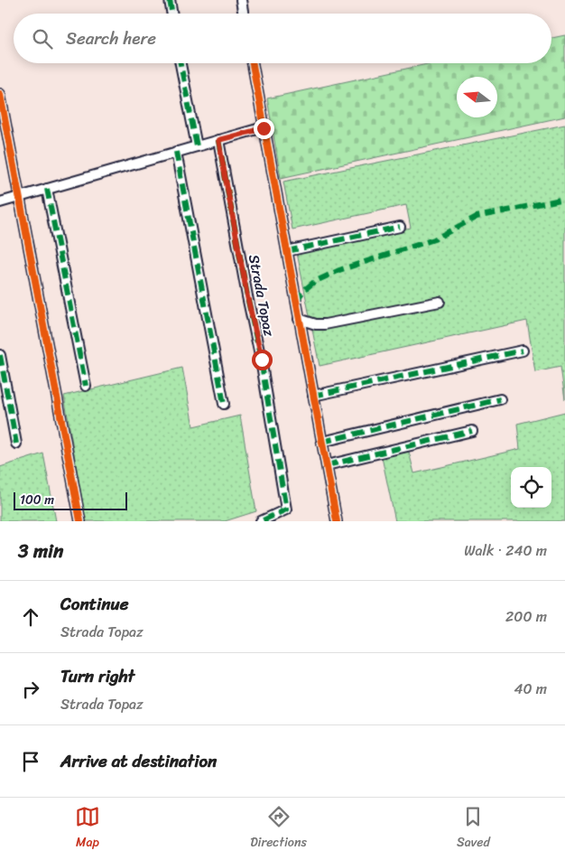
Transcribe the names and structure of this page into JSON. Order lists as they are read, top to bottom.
{
  "streets": {
    "street": ["Strada Topaz"]
  },
  "scale_bar": "100 m",
  "north": "left",
  "page": {
    "search": "Search here",
    "scale": "100 m",
    "heading": ["3 min", "Walk · 240 m"],
    "list": [
      ["Continue", "Strada Topaz", "200 m"],
      ["Turn right", "Strada Topaz", "40 m"],
      "Arrive at destination"
    ],
    "nav": ["Map", "Directions", "Saved"]
  }
}
